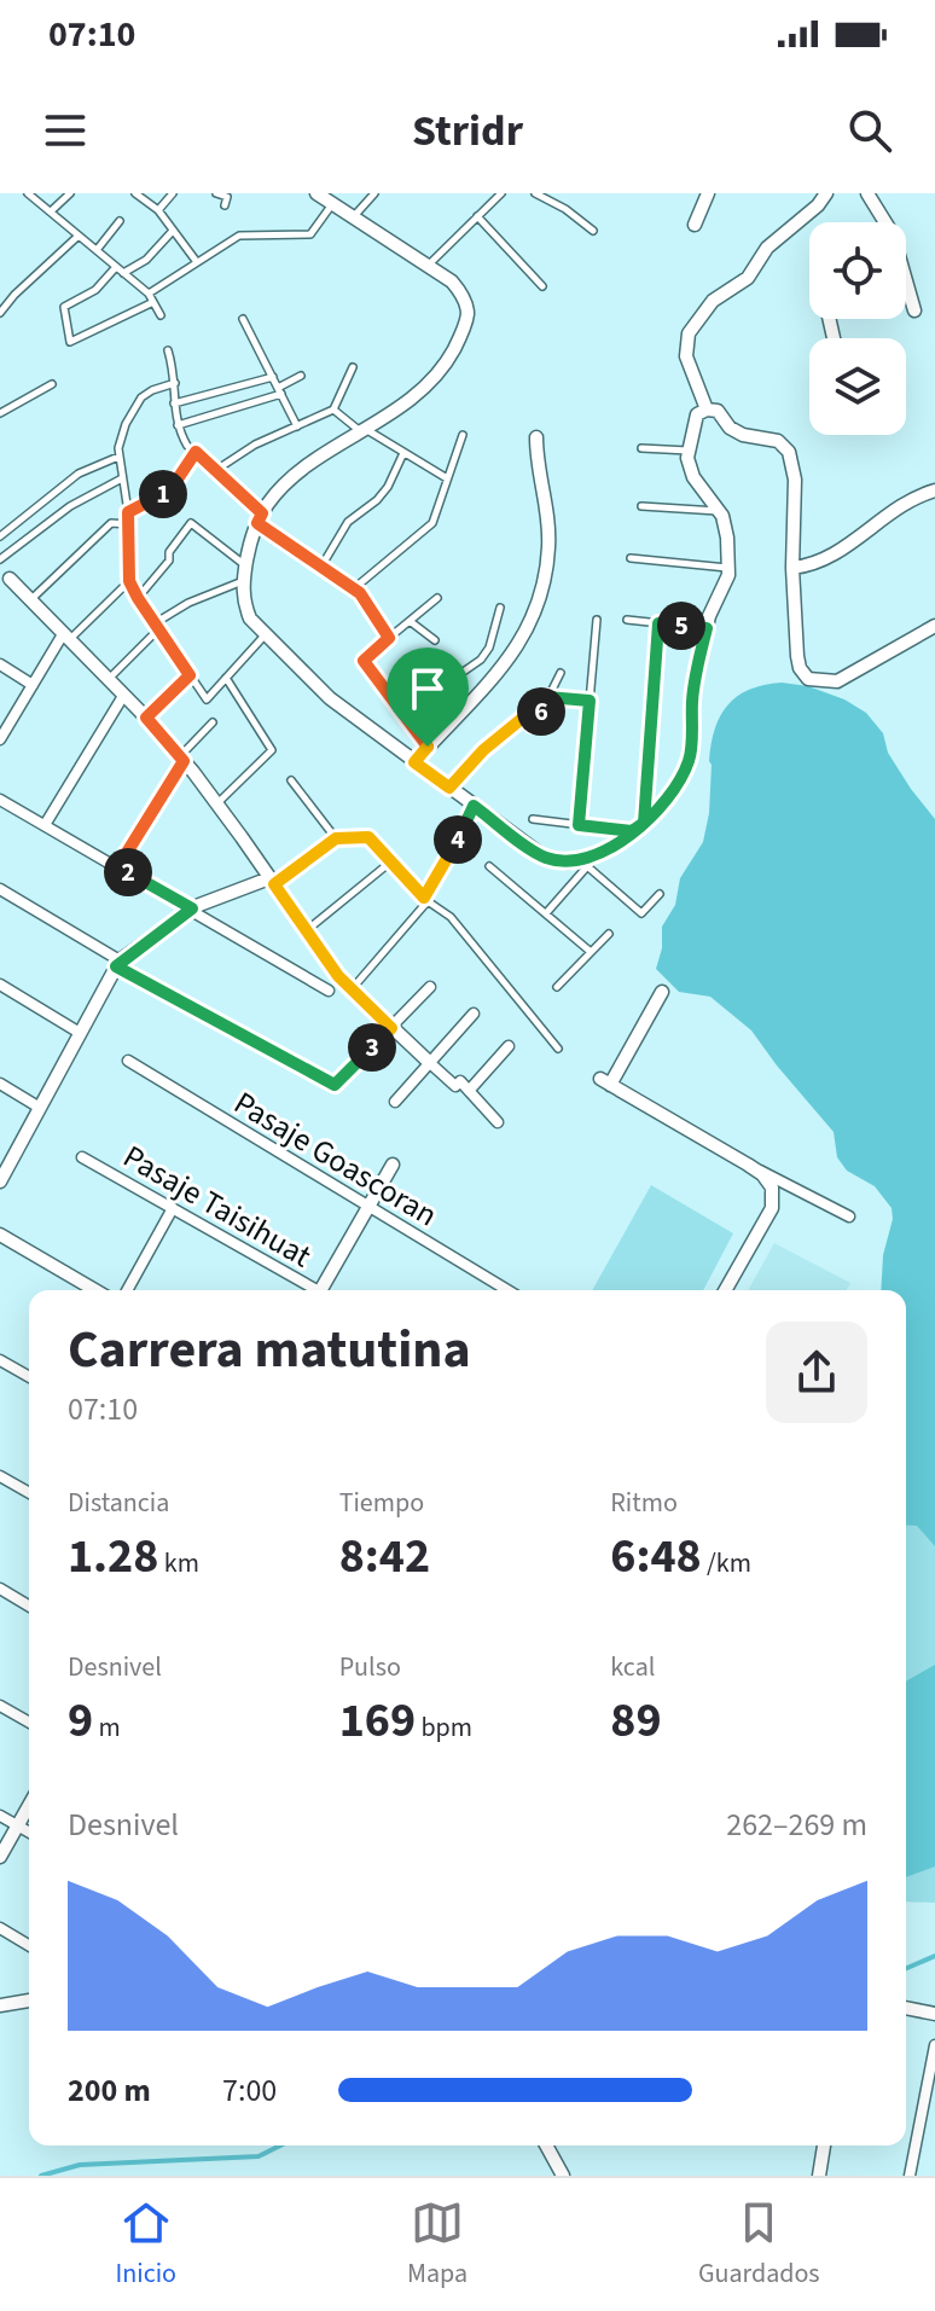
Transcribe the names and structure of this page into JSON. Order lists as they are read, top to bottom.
{
  "streets": {
    "street": ["Pasaje Goascoran", "Pasaje Taisihuat"]
  },
  "page": {
    "status": "07:10",
    "header": "Stridr",
    "pins": [
      "1",
      "5",
      "6",
      "4",
      "2",
      "3"
    ],
    "heading": ["Carrera matutina", "07:10"],
    "stats": [
      ["Distancia", "1.28 km"],
      ["Tiempo", "8:42"],
      ["Ritmo", "6:48 /km"],
      ["Desnivel", "9 m"],
      ["Pulso", "169 bpm"],
      ["kcal", "89"]
    ],
    "chart": ["Desnivel", "262–269 m"],
    "list": [
      {
        "name": "200 m",
        "note": "7:00"
      }
    ],
    "tabs": ["Inicio", "Mapa", "Guardados"]
  }
}
